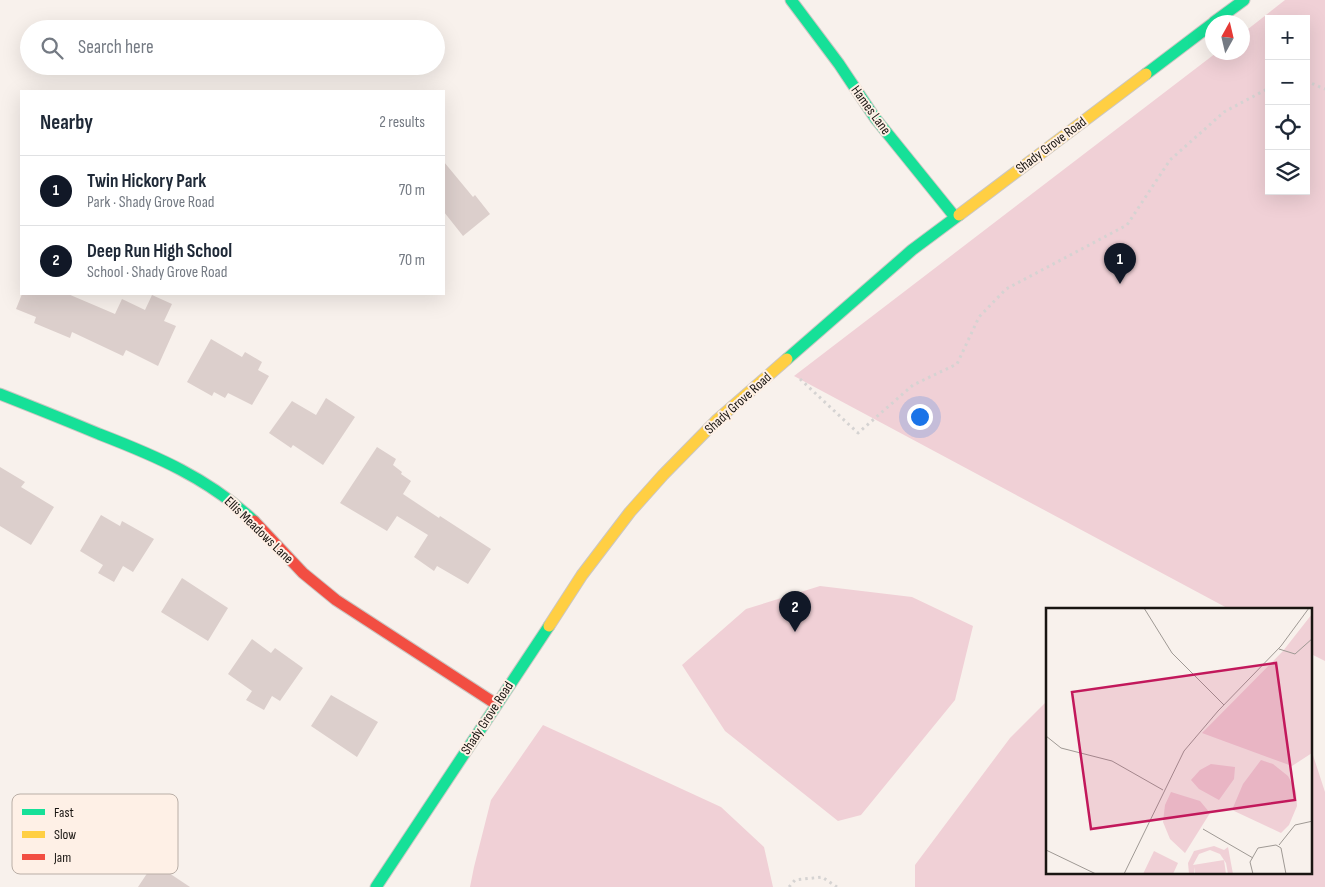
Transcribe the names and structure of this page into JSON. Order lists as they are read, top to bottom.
{
  "streets": {
    "main road": ["Hames Lane", "Shady Grove Road", "Ellis Meadows Lane"]
  },
  "crossings": [
    ["Hames Lane", "Shady Grove Road"],
    ["Shady Grove Road", "Ellis Meadows Lane"]
  ],
  "legend": ["Fast", "Slow", "Jam"],
  "north": "top",
  "page": {
    "map_buttons": ["+", "−"],
    "search": "Search here",
    "heading": ["Nearby", "2 results"],
    "list": [
      {
        "mark": "1",
        "name": "Twin Hickory Park",
        "note": "Park · Shady Grove Road",
        "value": "70 m"
      },
      {
        "mark": "2",
        "name": "Deep Run High School",
        "note": "School · Shady Grove Road",
        "value": "70 m"
      }
    ],
    "pins": ["1", "2"]
  }
}
